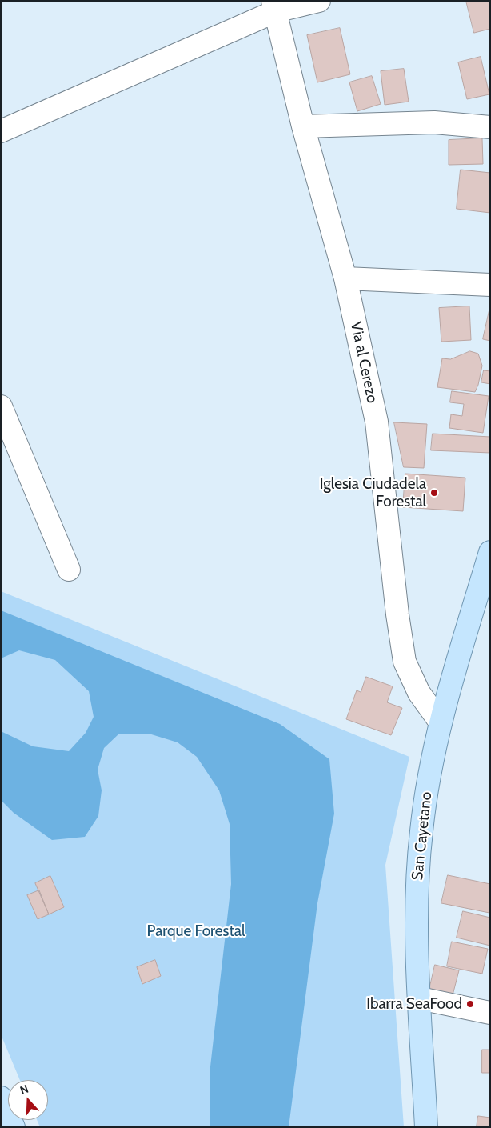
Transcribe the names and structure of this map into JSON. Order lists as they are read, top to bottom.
{
  "streets": {
    "main road": ["San Cayetano"],
    "street": ["Via al Cerezo"]
  },
  "crossings": [
    ["Via al Cerezo", "San Cayetano"]
  ],
  "parks": ["Parque Forestal"],
  "places": ["Iglesia Ciudadela Forestal", "Ibarra SeaFood"],
  "north": "top"
}
